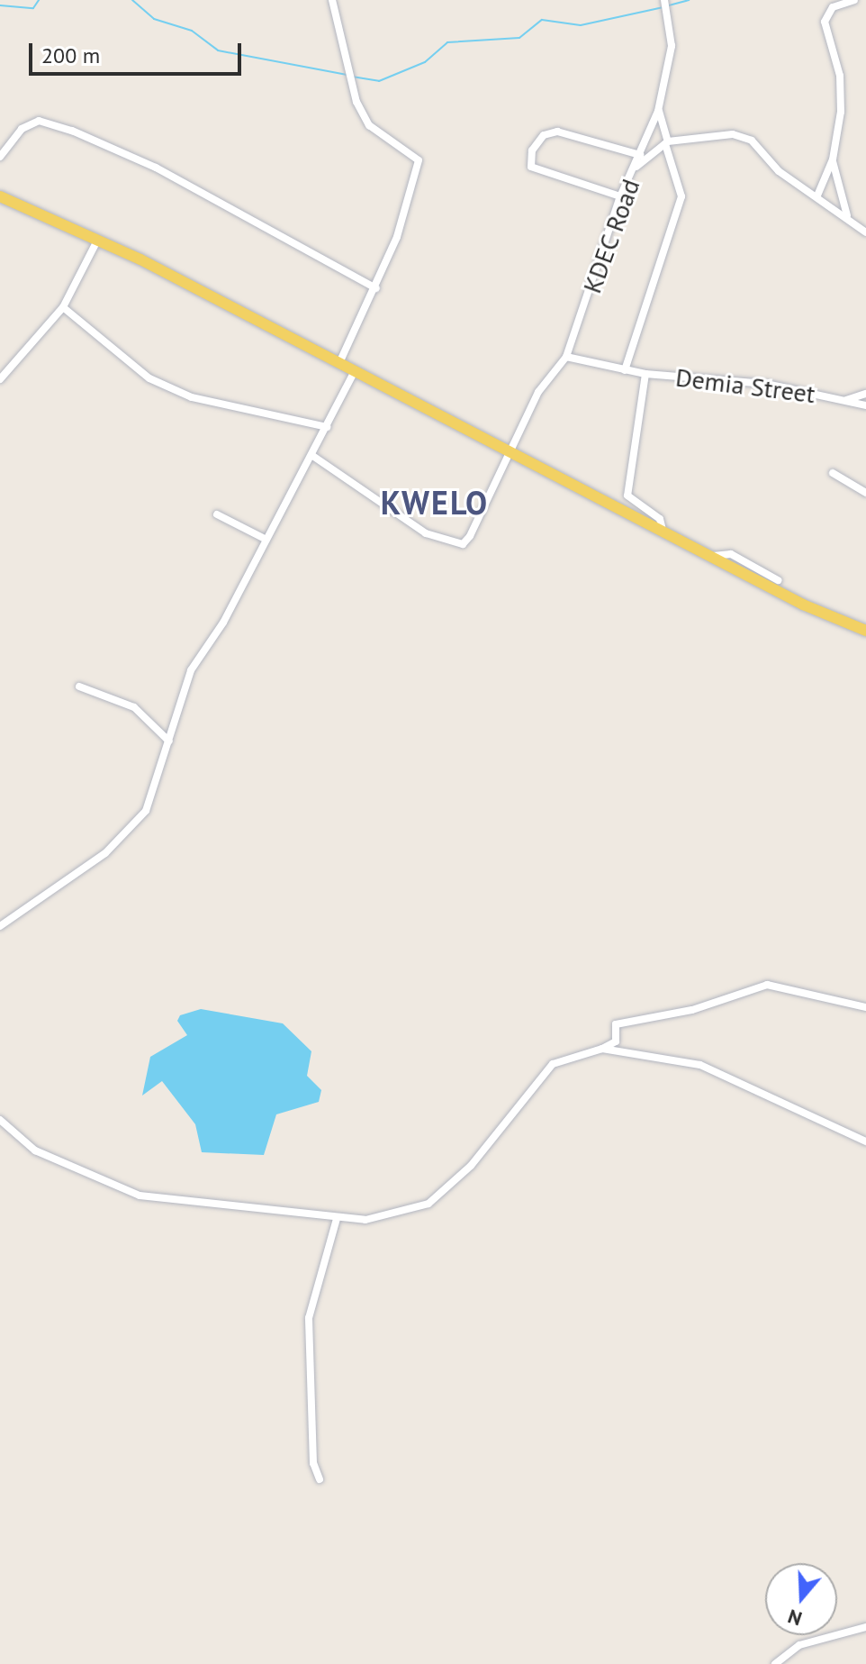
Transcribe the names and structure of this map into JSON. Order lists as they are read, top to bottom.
{
  "streets": {
    "street": ["KDEC Road", "Demia Street"]
  },
  "crossings": [
    ["KDEC Road", "Demia Street"]
  ],
  "districts": ["KWELO"],
  "scale_bar": "200 m",
  "north": "bottom"
}
